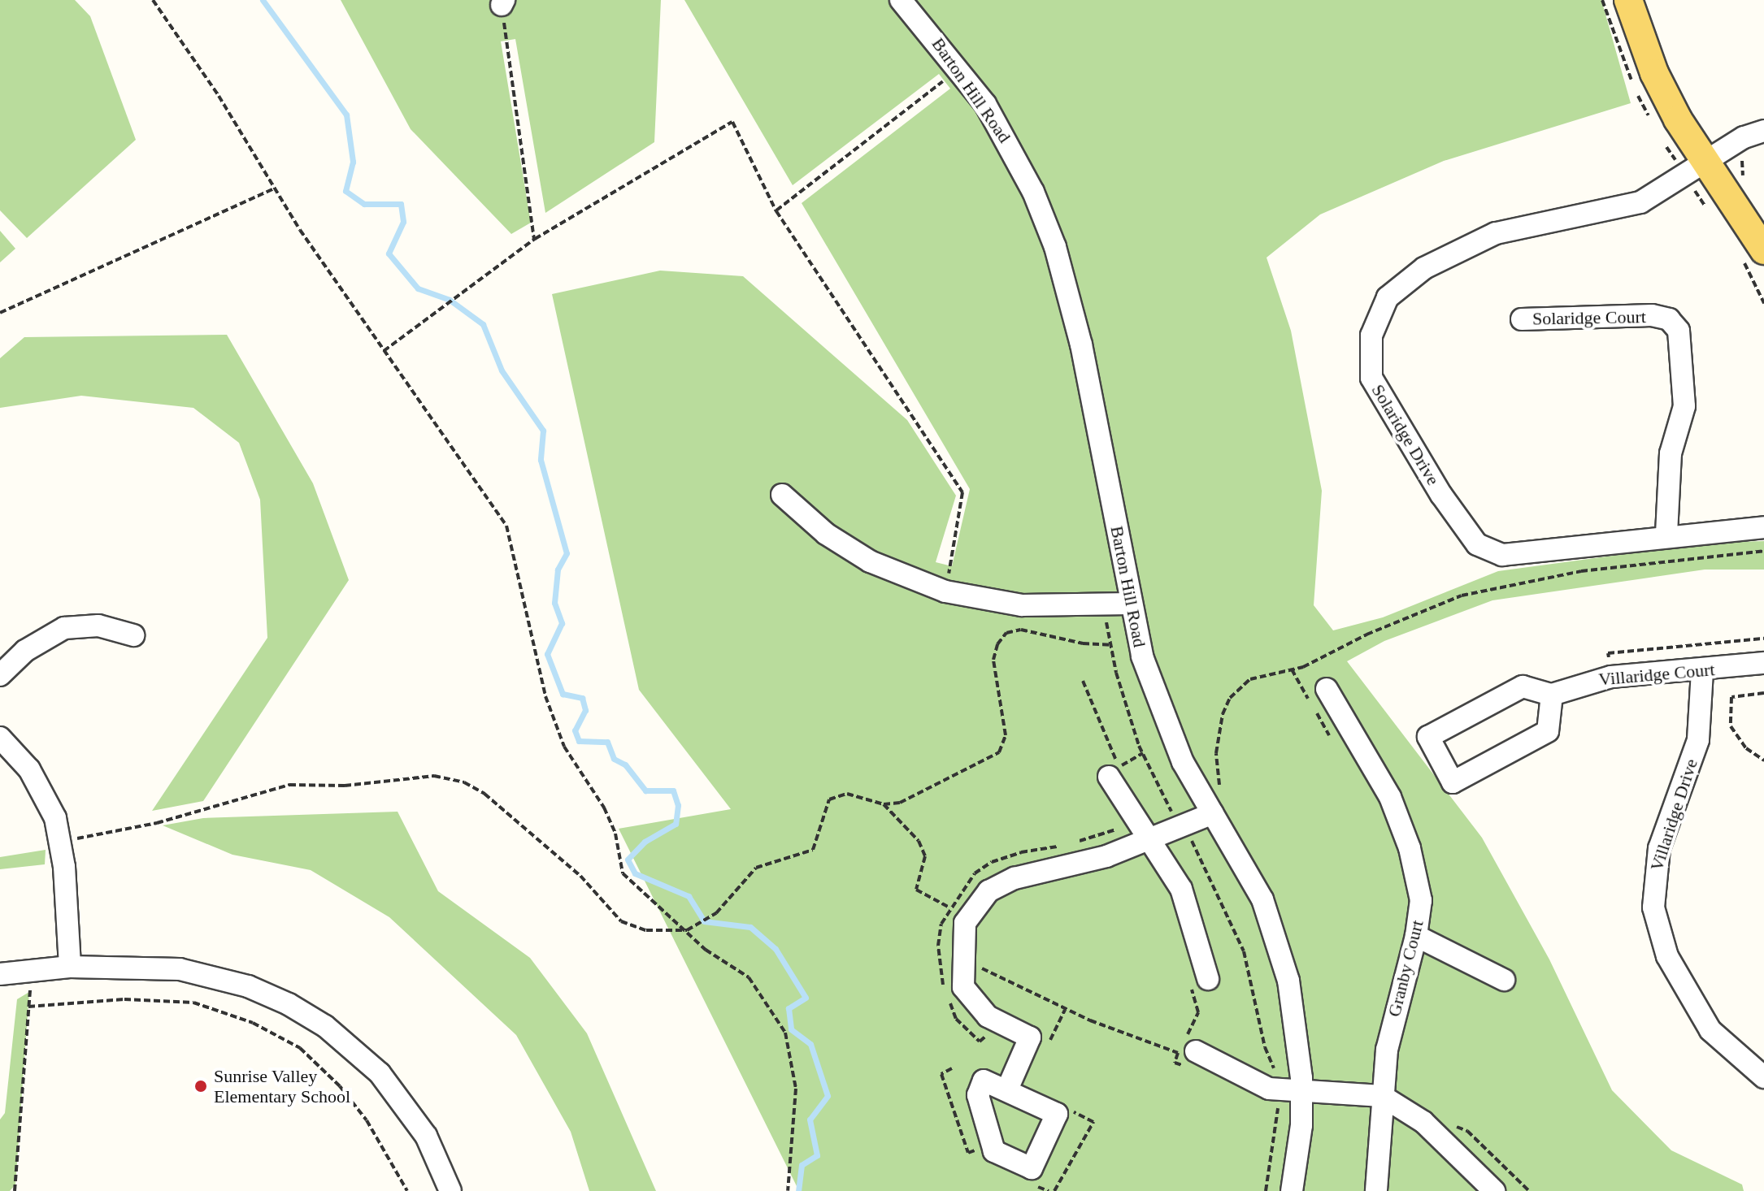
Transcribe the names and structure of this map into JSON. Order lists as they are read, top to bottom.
{
  "streets": {
    "street": [
      "Barton Hill Road",
      "Solaridge Court",
      "Solaridge Drive",
      "Villaridge Court",
      "Villaridge Drive",
      "Granby Court"
    ]
  },
  "crossings": [
    ["Solaridge Court", "Solaridge Drive"],
    ["Villaridge Court", "Villaridge Drive"]
  ],
  "places": ["Sunrise Valley Elementary School"]
}
